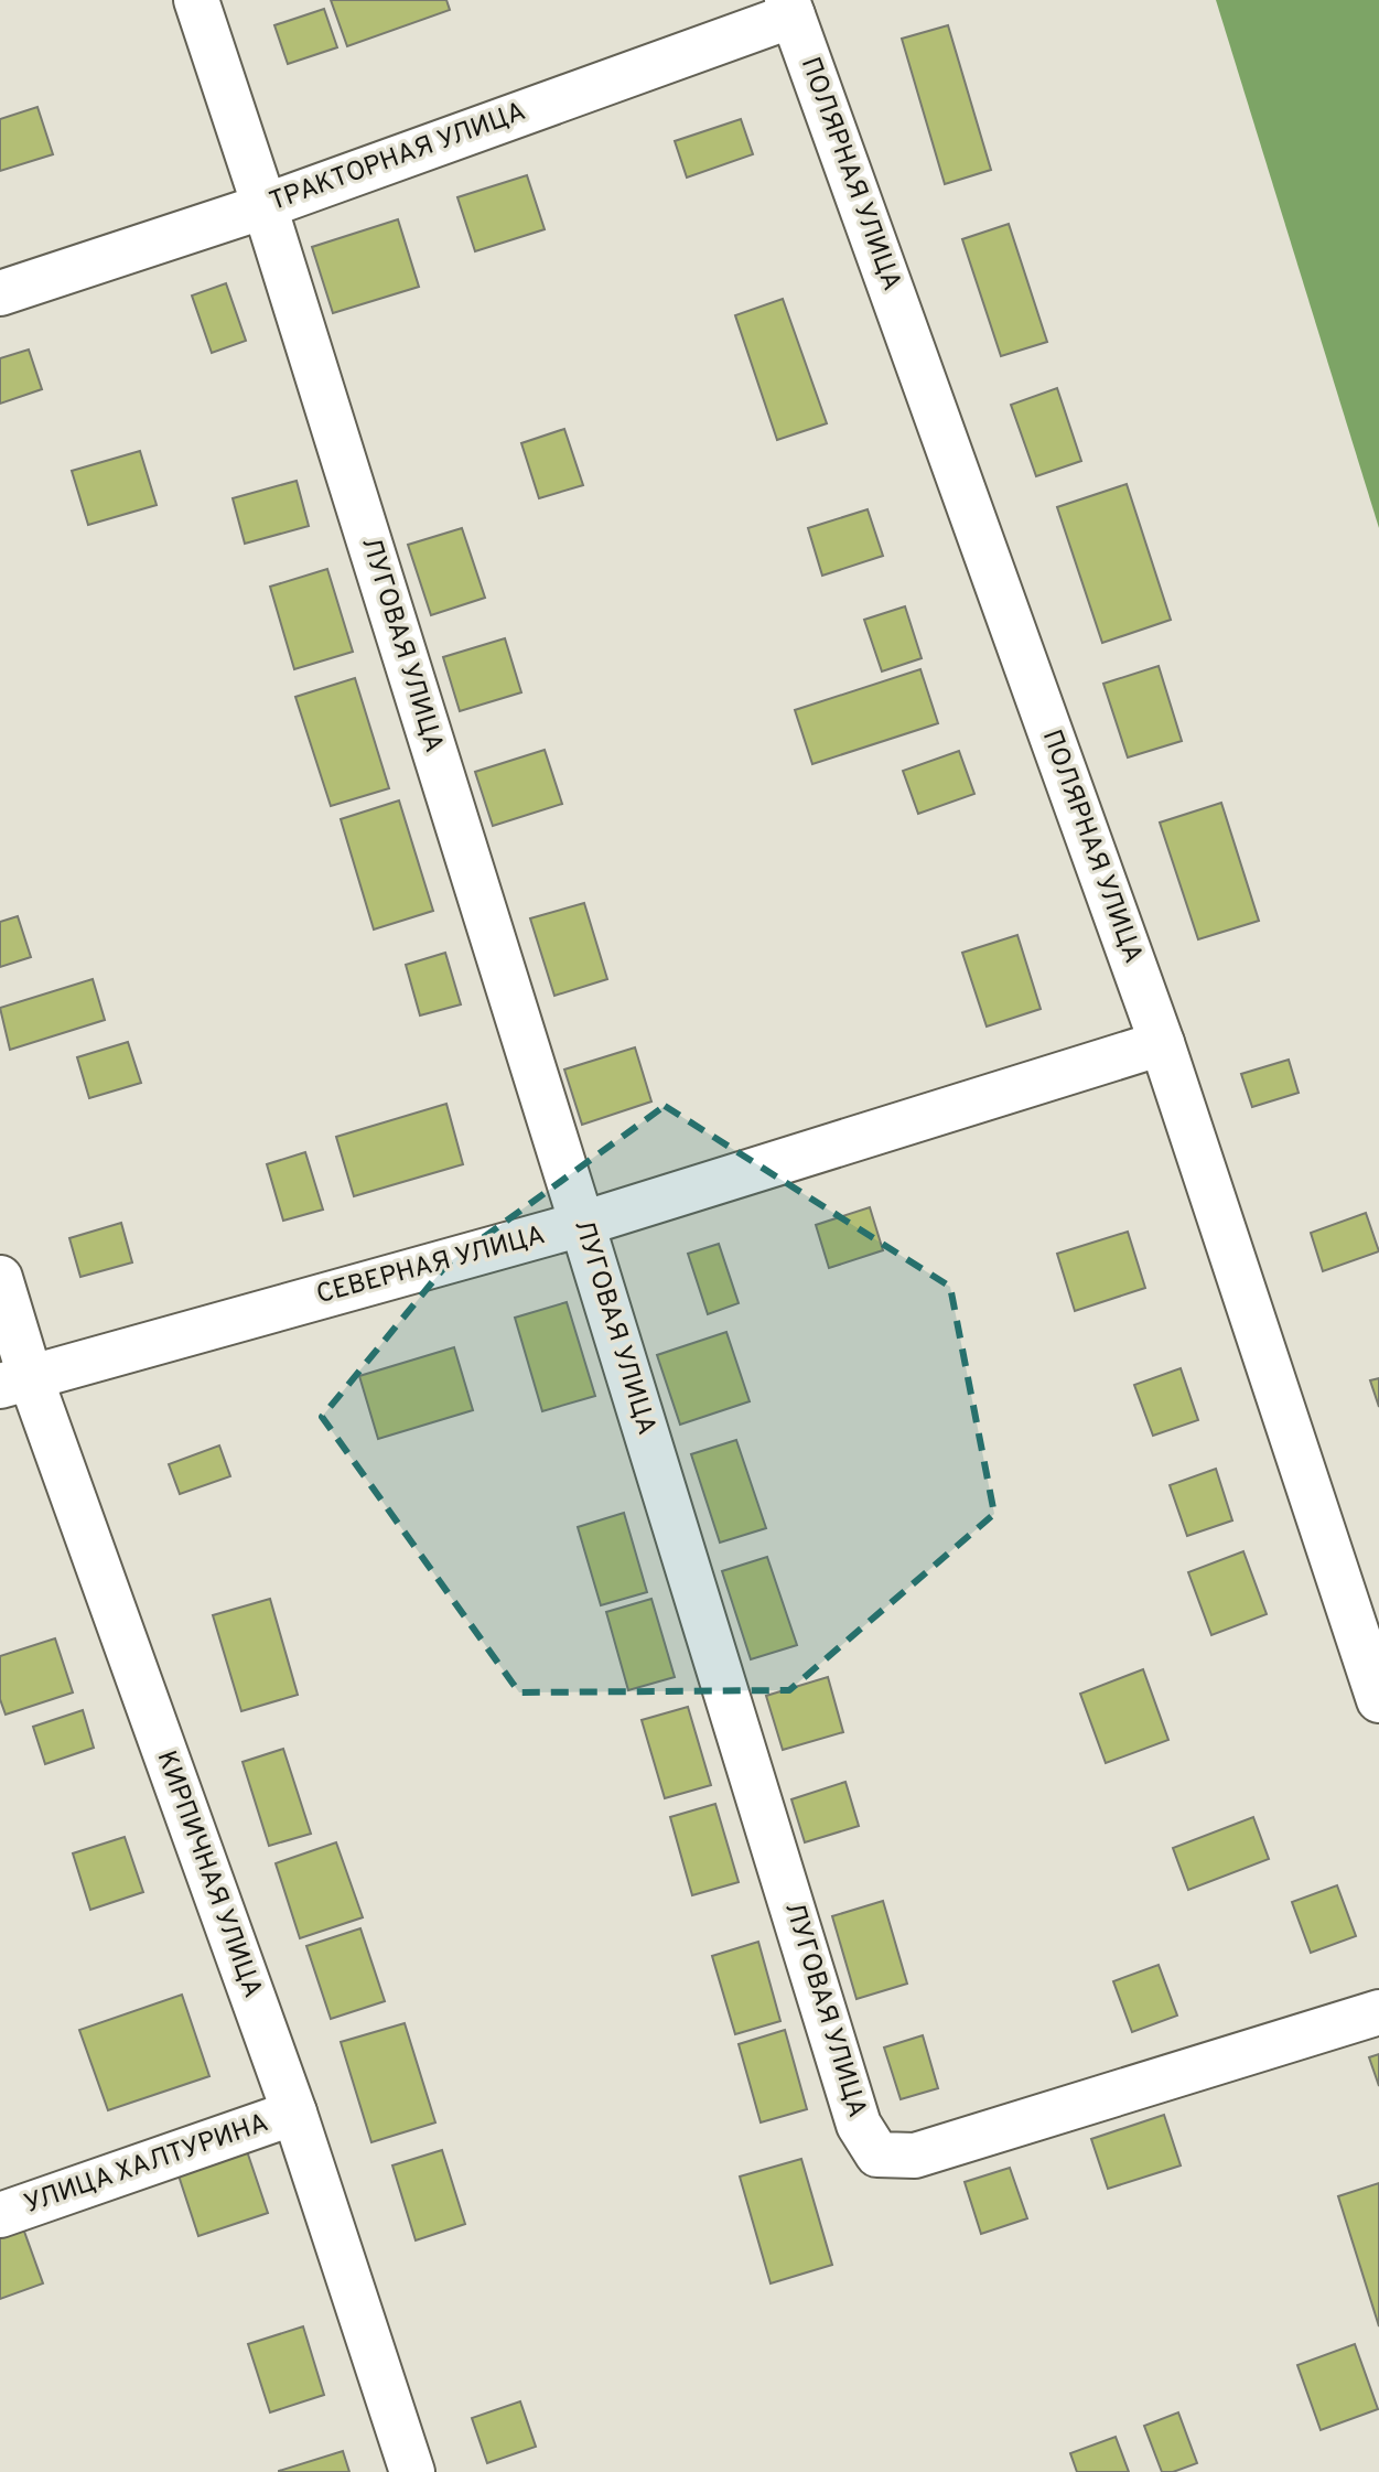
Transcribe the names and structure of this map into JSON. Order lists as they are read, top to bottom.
{
  "streets": {
    "street": [
      "ТРАКТОРНАЯ УЛИЦА",
      "ПОЛЯРНАЯ УЛИЦА",
      "ЛУГОВАЯ УЛИЦА",
      "СЕВЕРНАЯ УЛИЦА",
      "КИРПИЧНАЯ УЛИЦА",
      "УЛИЦА ХАЛТУРИНА"
    ]
  },
  "crossings": [
    ["ТРАКТОРНАЯ УЛИЦА", "ПОЛЯРНАЯ УЛИЦА"],
    ["ТРАКТОРНАЯ УЛИЦА", "ЛУГОВАЯ УЛИЦА"],
    ["ПОЛЯРНАЯ УЛИЦА", "СЕВЕРНАЯ УЛИЦА"],
    ["ЛУГОВАЯ УЛИЦА", "СЕВЕРНАЯ УЛИЦА"],
    ["СЕВЕРНАЯ УЛИЦА", "КИРПИЧНАЯ УЛИЦА"],
    ["КИРПИЧНАЯ УЛИЦА", "УЛИЦА ХАЛТУРИНА"]
  ]
}
